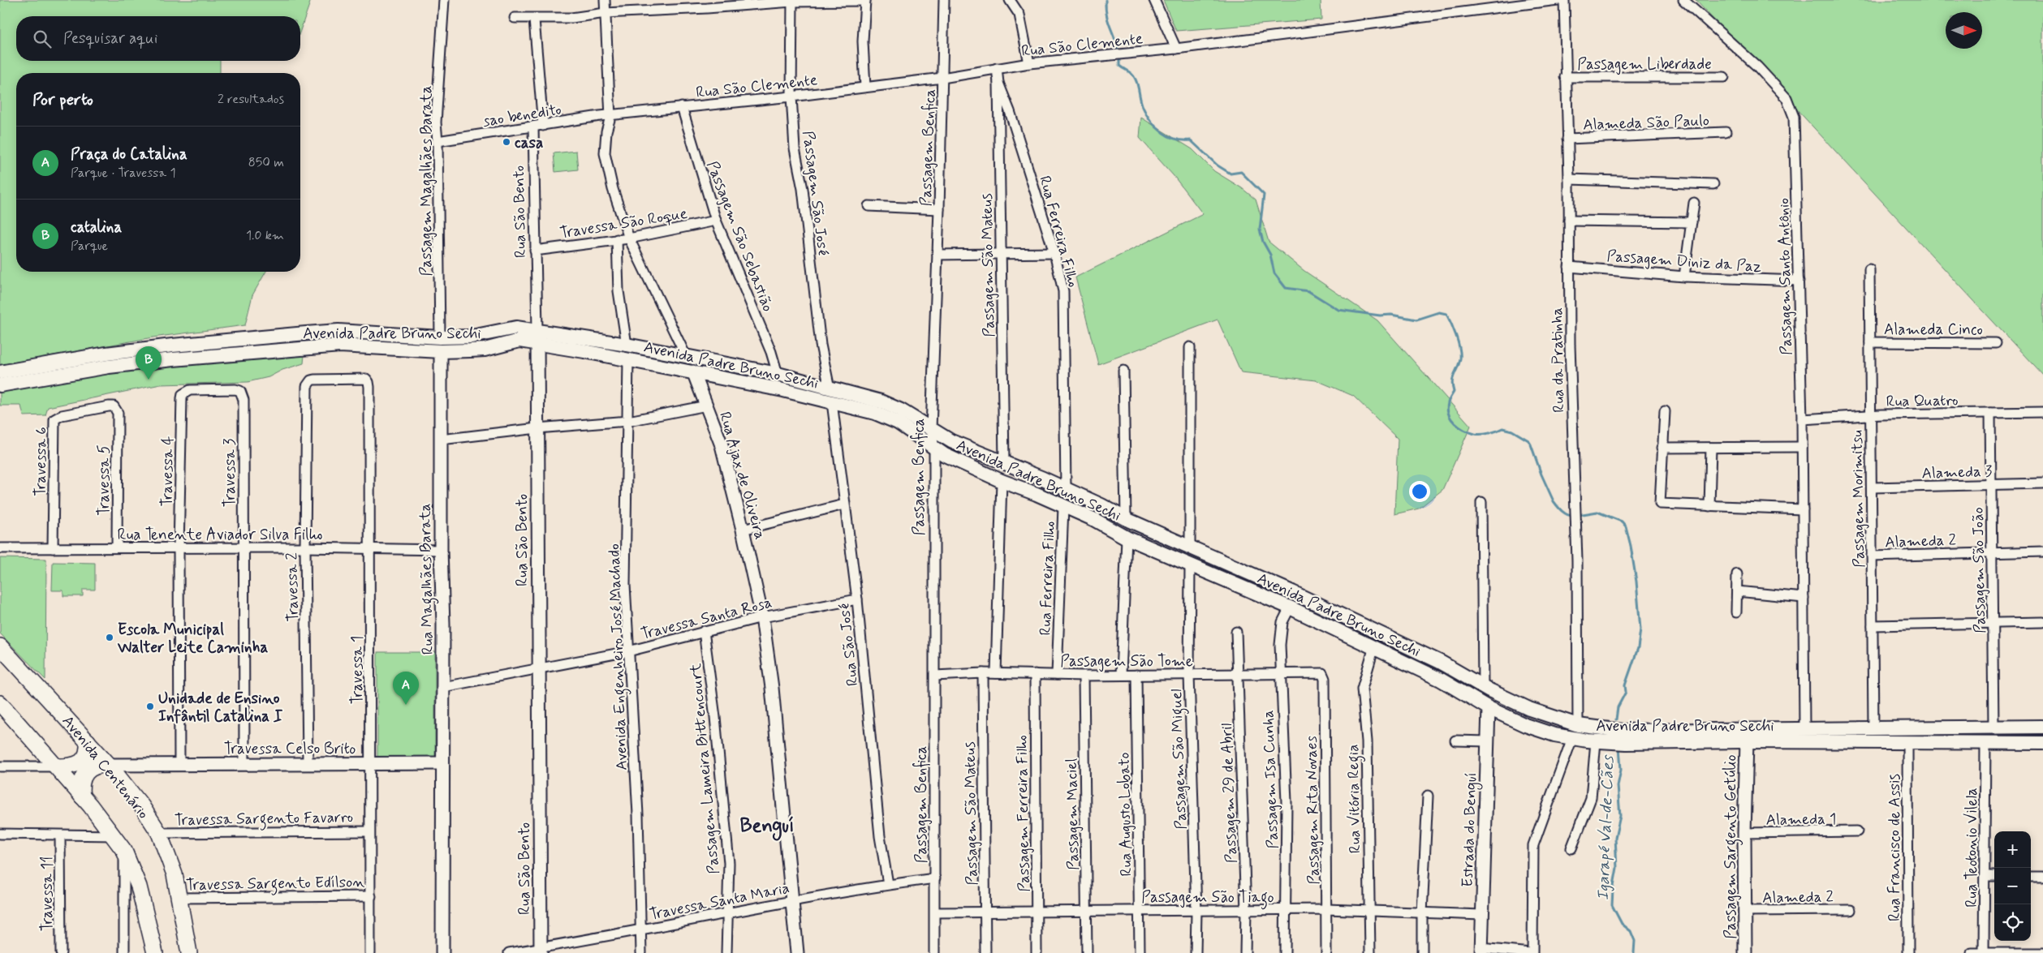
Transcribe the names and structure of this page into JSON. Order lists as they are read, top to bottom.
{
  "streets": {
    "main road": ["Avenida Padre Bruno Sechi", "Rua Ajax de Oliveira", "Avenida Centenário"],
    "street": [
      "Rua São Clemente",
      "Passagem Liberdade",
      "sao benedito",
      "Alameda São Paulo",
      "Passagem Benfica",
      "Passagem Magalhães Barata",
      "Passagem São José",
      "Rua São Bento",
      "Travessa São Roque",
      "Rua Ferreira Filho",
      "Passagem São Sebastião",
      "Passagem Diniz da Paz",
      "Passagem São Mateus",
      "Passagem Santo Antônio",
      "Alameda Cinco",
      "Rua da Pratinha",
      "Rua Quatro",
      "Travessa 6",
      "Travessa 4",
      "Alameda 3",
      "Travessa 3",
      "Travessa 5",
      "Passagem Morimitsu",
      "Rua Tenente Aviador Silva Filho",
      "Alameda 2",
      "Passagem São João",
      "Rua Magalhães Barata",
      "Travessa 2",
      "Travessa Santa Rosa",
      "Rua São José",
      "Avenida Engenheiro José Machado",
      "Passagem São Tome",
      "Travessa 1",
      "Travessa Celso Brito",
      "Passagem São Miguel",
      "Passagem Lameira Bittencourt",
      "Passagem Isa Cunha",
      "Passagem 29 de Abril",
      "Rua Vitória Regia",
      "Passagem Rita Novaes",
      "Passagem Ferreira Filho",
      "Passagem Maciel",
      "Rua Augusto Lobato",
      "Travessa Sargento Favarro",
      "Alameda 1",
      "Estrada do Benguí",
      "Passagem Sargento Getúlio",
      "Rua Francisco de Assis",
      "Rua Teotonio Vilela",
      "Travessa Sargento Edílson",
      "Travessa 11",
      "Passagem São Tiago",
      "Travessa Santa Maria"
    ]
  },
  "crossings": [
    ["Rua São Clemente", "sao benedito"],
    ["Rua São Clemente", "Passagem Benfica"],
    ["Rua São Clemente", "Passagem São José"],
    ["Rua São Clemente", "Passagem São Sebastião"],
    ["Rua São Clemente", "Passagem São Mateus"],
    ["Rua São Clemente", "Rua Ajax de Oliveira"],
    ["Passagem Liberdade", "Rua da Pratinha"],
    ["sao benedito", "Passagem Magalhães Barata"],
    ["sao benedito", "Rua São Bento"],
    ["sao benedito", "Rua Ajax de Oliveira"],
    ["Alameda São Paulo", "Rua da Pratinha"],
    ["Passagem Benfica", "Avenida Padre Bruno Sechi"],
    ["Passagem Benfica", "Passagem São Tome"],
    ["Passagem Benfica", "Passagem São Tiago"],
    ["Passagem Benfica", "Travessa Santa Maria"],
    ["Passagem Magalhães Barata", "Avenida Padre Bruno Sechi"],
    ["Passagem São José", "Avenida Padre Bruno Sechi"],
    ["Rua São Bento", "Travessa São Roque"],
    ["Rua São Bento", "Avenida Padre Bruno Sechi"],
    ["Rua São Bento", "Travessa Santa Rosa"],
    ["Rua São Bento", "Travessa Santa Maria"],
    ["Travessa São Roque", "Passagem São Sebastião"],
    ["Travessa São Roque", "Rua Ajax de Oliveira"],
    ["Rua Ferreira Filho", "Passagem São Mateus"],
    ["Rua Ferreira Filho", "Avenida Padre Bruno Sechi"],
    ["Rua Ferreira Filho", "Passagem São Tome"],
    ["Passagem São Sebastião", "Avenida Padre Bruno Sechi"],
    ["Passagem Diniz da Paz", "Passagem Santo Antônio"],
    ["Passagem Diniz da Paz", "Rua da Pratinha"],
    ["Passagem São Mateus", "Avenida Padre Bruno Sechi"],
    ["Passagem São Mateus", "Passagem São Tome"],
    ["Passagem São Mateus", "Passagem São Tiago"],
    ["Passagem Santo Antônio", "Avenida Padre Bruno Sechi"],
    ["Passagem Santo Antônio", "Rua Quatro"],
    ["Alameda Cinco", "Passagem Morimitsu"],
    ["Avenida Padre Bruno Sechi", "Rua da Pratinha"],
    ["Avenida Padre Bruno Sechi", "Rua Ajax de Oliveira"],
    ["Avenida Padre Bruno Sechi", "Passagem Morimitsu"],
    ["Avenida Padre Bruno Sechi", "Passagem São João"],
    ["Avenida Padre Bruno Sechi", "Rua Magalhães Barata"],
    ["Avenida Padre Bruno Sechi", "Rua São José"],
    ["Avenida Padre Bruno Sechi", "Avenida Engenheiro José Machado"],
    ["Avenida Padre Bruno Sechi", "Passagem São Miguel"],
    ["Avenida Padre Bruno Sechi", "Passagem Isa Cunha"],
    ["Avenida Padre Bruno Sechi", "Rua Vitória Regia"],
    ["Avenida Padre Bruno Sechi", "Estrada do Benguí"],
    ["Avenida Padre Bruno Sechi", "Passagem Sargento Getúlio"],
    ["Avenida Padre Bruno Sechi", "Rua Francisco de Assis"],
    ["Avenida Padre Bruno Sechi", "Rua Teotonio Vilela"],
    ["Rua Quatro", "Passagem Morimitsu"],
    ["Rua Quatro", "Passagem São João"],
    ["Travessa 6", "Travessa 5"],
    ["Travessa 6", "Rua Tenente Aviador Silva Filho"],
    ["Travessa 4", "Travessa 3"],
    ["Travessa 4", "Rua Tenente Aviador Silva Filho"],
    ["Travessa 4", "Travessa Celso Brito"],
    ["Alameda 3", "Passagem Morimitsu"],
    ["Alameda 3", "Passagem São João"],
    ["Travessa 3", "Rua Tenente Aviador Silva Filho"],
    ["Travessa 3", "Travessa Celso Brito"],
    ["Rua Ajax de Oliveira", "Travessa Santa Rosa"],
    ["Rua Ajax de Oliveira", "Travessa Santa Maria"],
    ["Travessa 5", "Rua Tenente Aviador Silva Filho"],
    ["Passagem Morimitsu", "Alameda 2"],
    ["Rua Tenente Aviador Silva Filho", "Rua Magalhães Barata"],
    ["Rua Tenente Aviador Silva Filho", "Travessa 2"],
    ["Rua Tenente Aviador Silva Filho", "Travessa 1"],
    ["Alameda 2", "Passagem São João"],
    ["Alameda 2", "Passagem Sargento Getúlio"],
    ["Rua Magalhães Barata", "Travessa Santa Rosa"],
    ["Rua Magalhães Barata", "Travessa Celso Brito"],
    ["Travessa 2", "Travessa 1"],
    ["Travessa 2", "Travessa Celso Brito"],
    ["Travessa Santa Rosa", "Rua São José"],
    ["Travessa Santa Rosa", "Avenida Engenheiro José Machado"],
    ["Travessa Santa Rosa", "Passagem Lameira Bittencourt"],
    ["Rua São José", "Travessa Santa Maria"],
    ["Avenida Engenheiro José Machado", "Travessa Santa Maria"],
    ["Passagem São Tome", "Passagem São Miguel"],
    ["Passagem São Tome", "Passagem Isa Cunha"],
    ["Passagem São Tome", "Passagem 29 de Abril"],
    ["Passagem São Tome", "Passagem Rita Novaes"],
    ["Passagem São Tome", "Passagem Ferreira Filho"],
    ["Passagem São Tome", "Passagem Maciel"],
    ["Passagem São Tome", "Rua Augusto Lobato"],
    ["Travessa 1", "Travessa Celso Brito"],
    ["Travessa 1", "Travessa Sargento Favarro"],
    ["Travessa 1", "Travessa Sargento Edílson"],
    ["Travessa Celso Brito", "Avenida Centenário"],
    ["Passagem São Miguel", "Passagem São Tiago"],
    ["Avenida Centenário", "Travessa Sargento Favarro"],
    ["Avenida Centenário", "Travessa Sargento Edílson"],
    ["Passagem Lameira Bittencourt", "Travessa Santa Maria"],
    ["Passagem Isa Cunha", "Passagem São Tiago"],
    ["Passagem 29 de Abril", "Passagem São Tiago"],
    ["Rua Vitória Regia", "Passagem São Tiago"],
    ["Passagem Rita Novaes", "Passagem São Tiago"],
    ["Passagem Ferreira Filho", "Passagem São Tiago"],
    ["Passagem Maciel", "Passagem São Tiago"],
    ["Rua Augusto Lobato", "Passagem São Tiago"],
    ["Alameda 1", "Passagem Sargento Getúlio"],
    ["Estrada do Benguí", "Passagem São Tiago"]
  ],
  "districts": ["Benguí"],
  "water": ["Igarapé Val-de-Cães"],
  "places": ["casa", "Escola Municipal Walter Leite Caminha", "Unidade de Ensino Infântil Catalina I"],
  "north": "right",
  "page": {
    "search": "Pesquisar aqui",
    "heading": ["Por perto", "2 resultados"],
    "list": [
      {
        "mark": "A",
        "name": "Praça do Catalina",
        "note": "Parque · Travessa 1",
        "value": "850 m"
      },
      {
        "mark": "B",
        "name": "catalina",
        "note": "Parque",
        "value": "1.0 km"
      }
    ],
    "pins": ["B", "A"],
    "map_buttons": ["+", "−"]
  }
}
